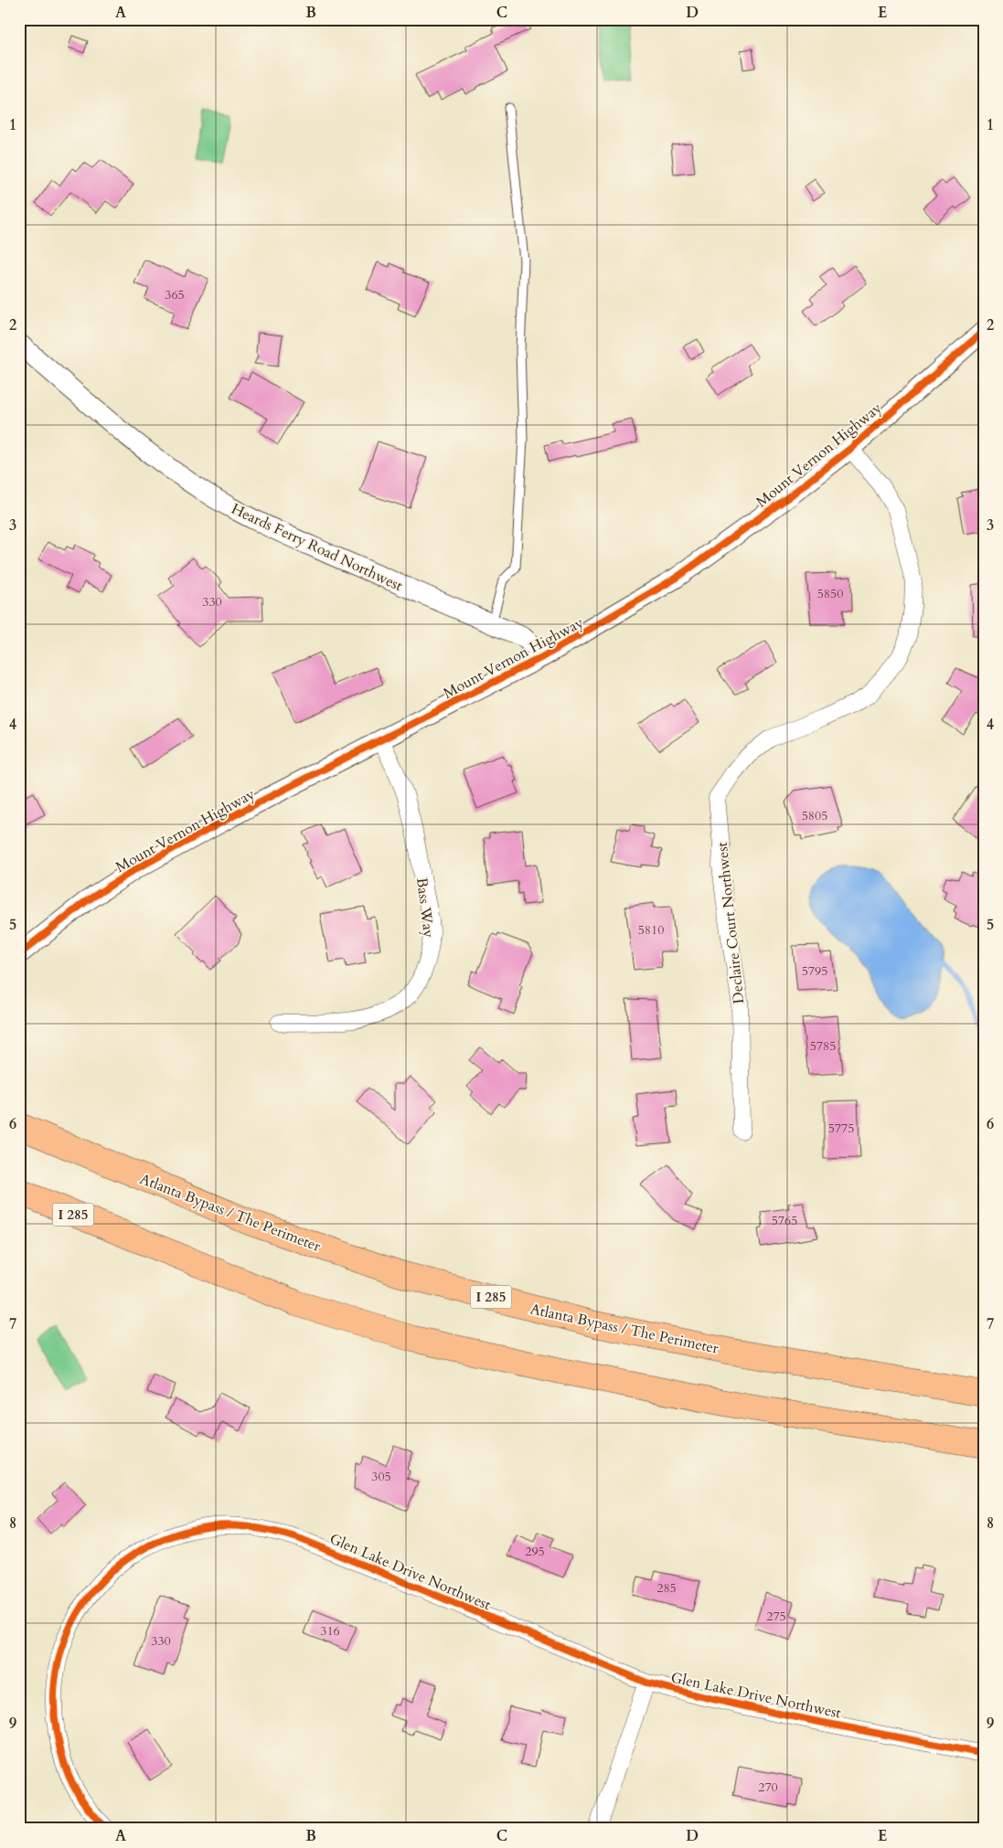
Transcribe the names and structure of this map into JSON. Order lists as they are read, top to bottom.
{
  "streets": {
    "highway": ["Atlanta Bypass / The Perimeter", "I 285"],
    "street": [
      "Mount Vernon Highway",
      "Heards Ferry Road Northwest",
      "Bass Way",
      "Declaire Court Northwest",
      "Glen Lake Drive Northwest"
    ]
  },
  "crossings": [
    ["Mount Vernon Highway", "Heards Ferry Road Northwest"],
    ["Mount Vernon Highway", "Bass Way"],
    ["Mount Vernon Highway", "Declaire Court Northwest"]
  ],
  "house_numbers": [
    "365",
    "5850",
    "330",
    "5805",
    "5810",
    "5795",
    "5785",
    "5775",
    "5765",
    "305",
    "295",
    "285",
    "275",
    "316",
    "330",
    "270"
  ],
  "grid": {
    "columns": [
      "A",
      "B",
      "C",
      "D",
      "E"
    ],
    "rows": [
      "1",
      "2",
      "3",
      "4",
      "5",
      "6",
      "7",
      "8",
      "9"
    ]
  }
}
